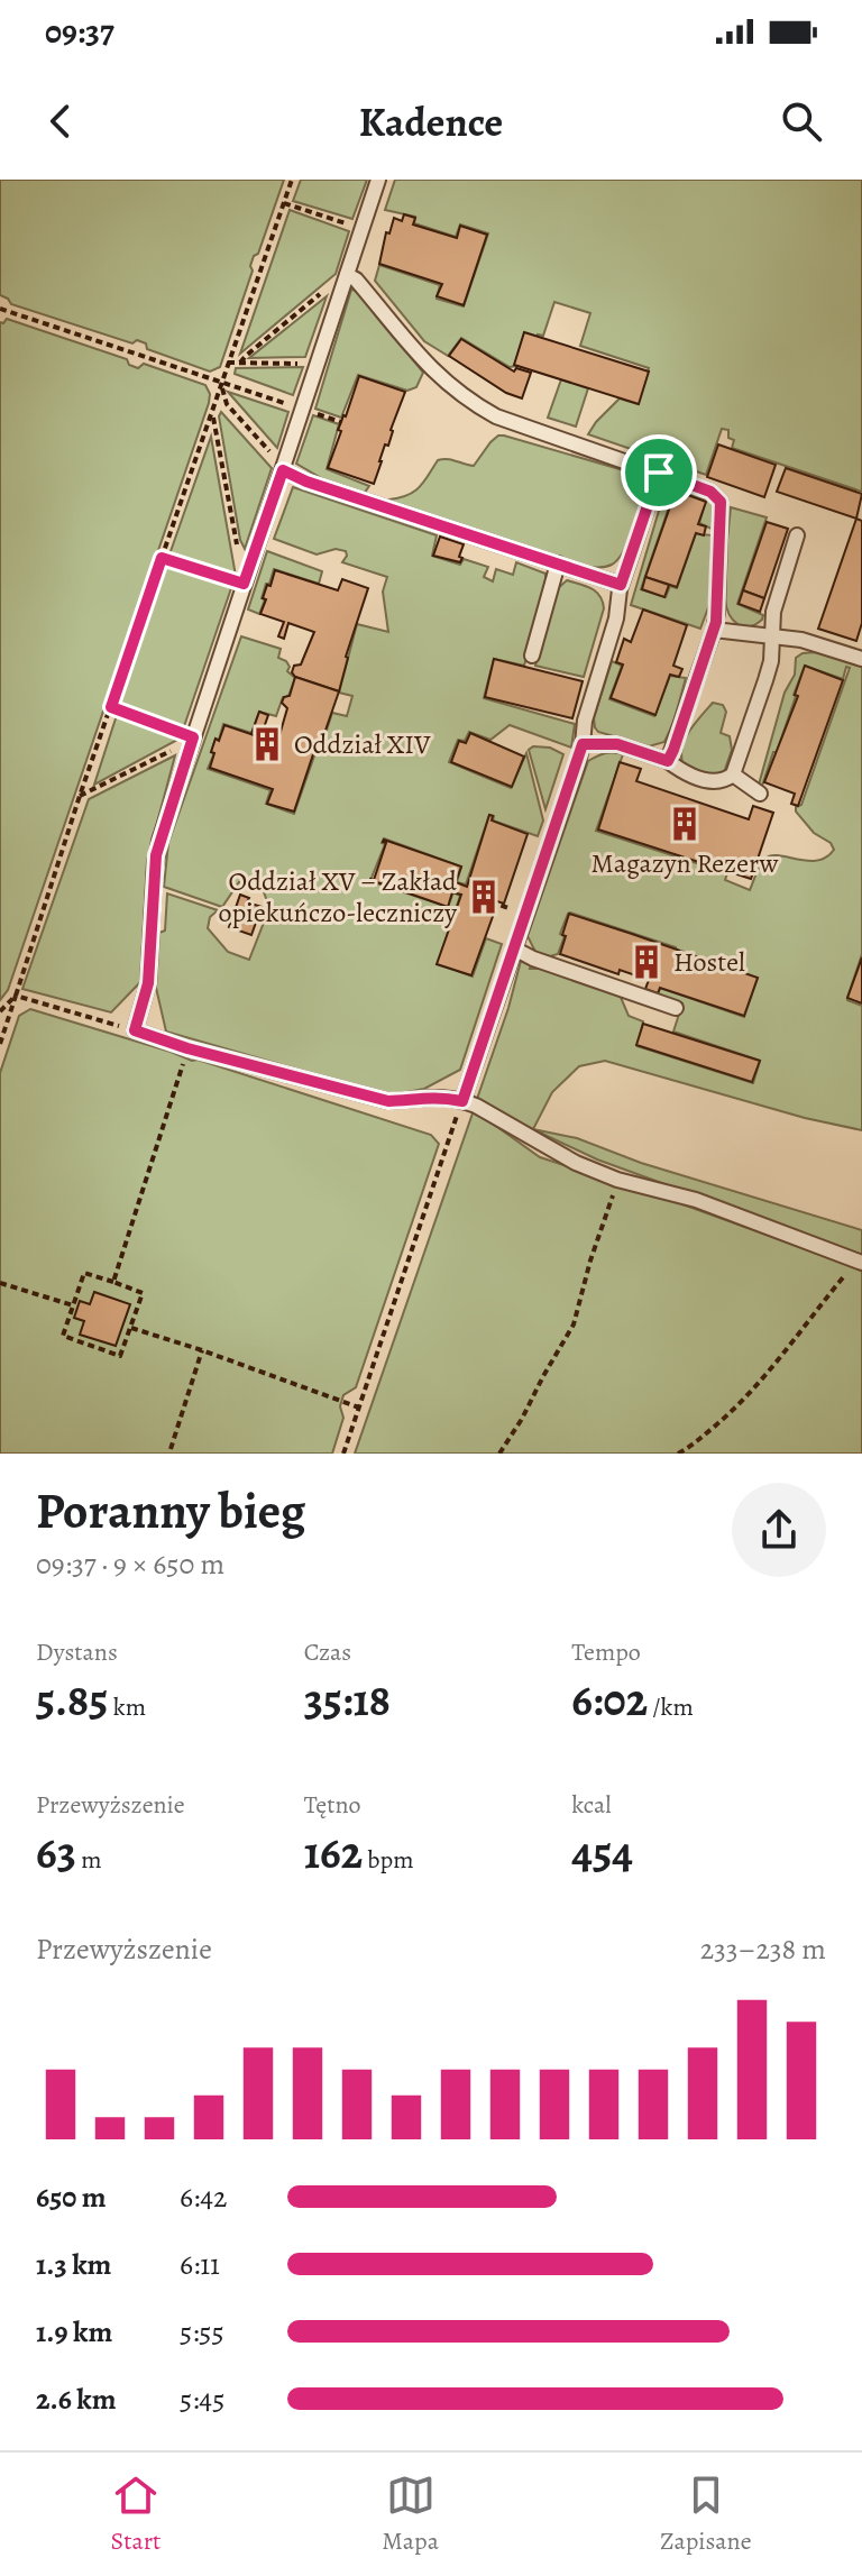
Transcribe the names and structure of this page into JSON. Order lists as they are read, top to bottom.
{
  "places": {
    "building": [
      "Oddział XIV",
      "Magazyn Rezerw",
      "Oddział XV – Zakład opiekuńczo-leczniczy",
      "Hostel"
    ]
  },
  "page": {
    "status": "09:37",
    "header": "Kadence",
    "heading": ["Poranny bieg", "09:37 · 9 × 650 m"],
    "stats": [
      ["Dystans", "5.85 km"],
      ["Czas", "35:18"],
      ["Tempo", "6:02 /km"],
      ["Przewyższenie", "63 m"],
      ["Tętno", "162 bpm"],
      ["kcal", "454"]
    ],
    "chart": ["Przewyższenie", "233–238 m"],
    "list": [
      {
        "name": "650 m",
        "note": "6:42"
      },
      {
        "name": "1.3 km",
        "note": "6:11"
      },
      {
        "name": "1.9 km",
        "note": "5:55"
      },
      {
        "name": "2.6 km",
        "note": "5:45"
      }
    ],
    "tabs": ["Start", "Mapa", "Zapisane"]
  }
}
